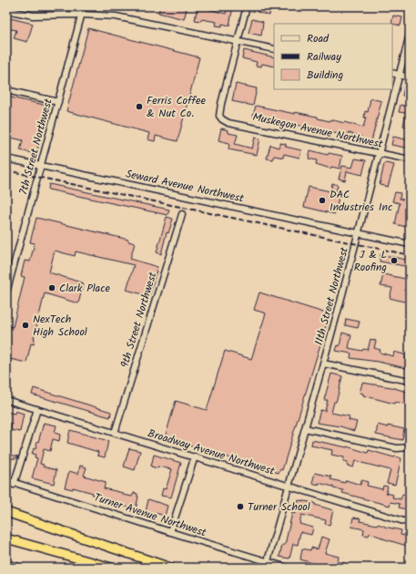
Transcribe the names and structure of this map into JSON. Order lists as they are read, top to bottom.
{
  "streets": {
    "street": [
      "Muskegon Avenue Northwest",
      "7th Street Northwest",
      "Seward Avenue Northwest",
      "11th Street Northwest",
      "9th Street Northwest",
      "Broadway Avenue Northwest",
      "Turner Avenue Northwest"
    ]
  },
  "crossings": [
    ["Muskegon Avenue Northwest", "11th Street Northwest"],
    ["7th Street Northwest", "Seward Avenue Northwest"],
    ["Seward Avenue Northwest", "11th Street Northwest"],
    ["11th Street Northwest", "Broadway Avenue Northwest"],
    ["11th Street Northwest", "Turner Avenue Northwest"],
    ["9th Street Northwest", "Broadway Avenue Northwest"]
  ],
  "places": [
    "Ferris Coffee & Nut Co.",
    "DAC Industries Inc",
    "J & L Roofing",
    "Clark Place",
    "NexTech High School",
    "Turner School"
  ],
  "legend": ["Road", "Railway", "Building"]
}
